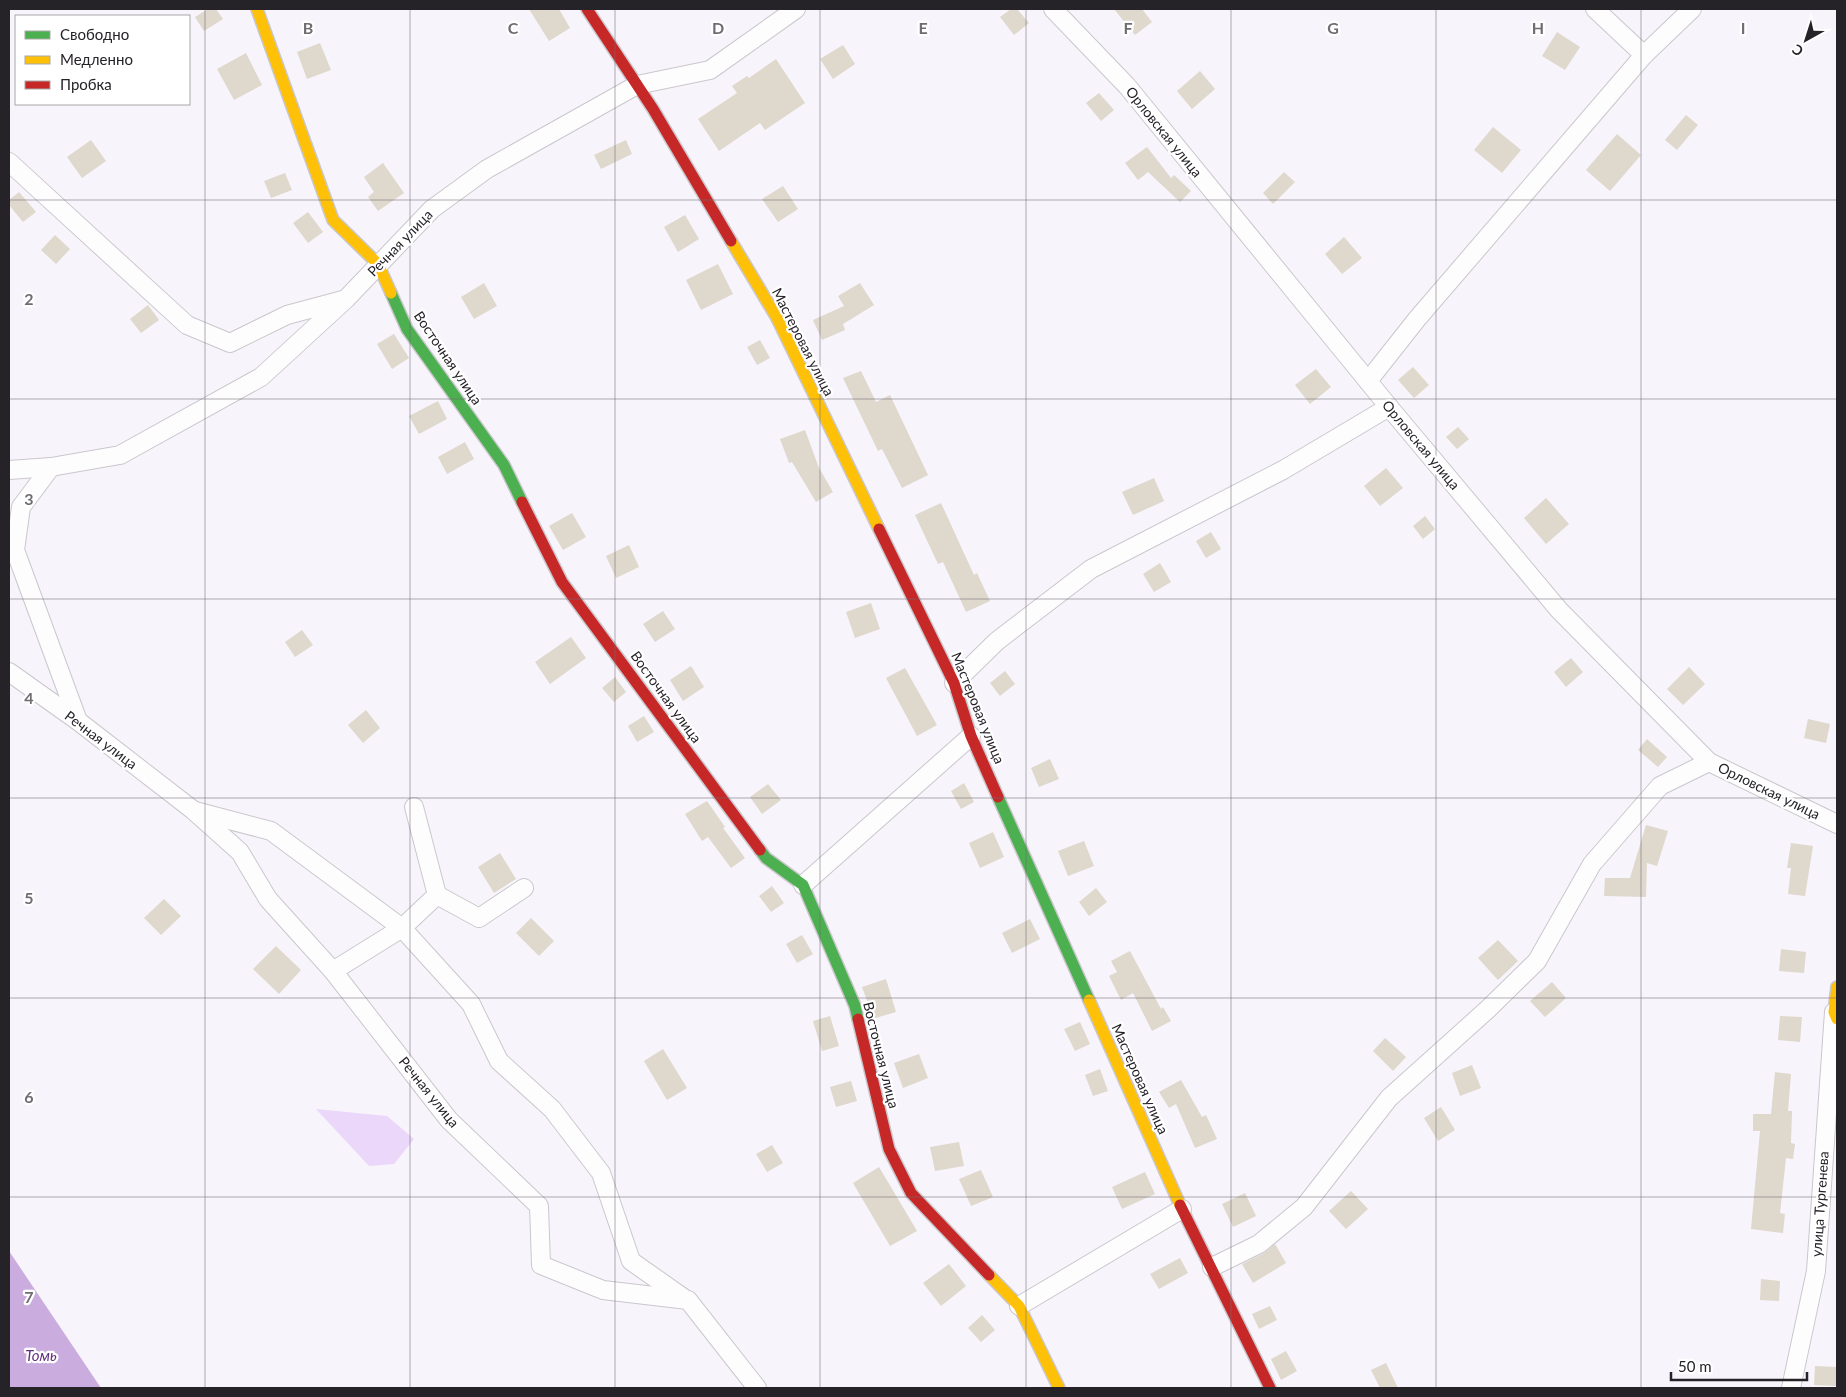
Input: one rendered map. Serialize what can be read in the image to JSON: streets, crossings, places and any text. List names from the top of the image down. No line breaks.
{"streets":{"street":["Орловская улица","Речная улица","Мастеровая улица","Восточная улица","улица Тургенева"]},"crossings":[["Речная улица","Мастеровая улица"],["Речная улица","Восточная улица"]],"water":["Томь"],"legend":["Свободно","Медленно","Пробка"],"scale_bar":"50 m","north":"bottom left","grid":{"columns":["B","C","D","E","F","G","H","I"],"rows":["2","3","4","5","6","7"]}}
